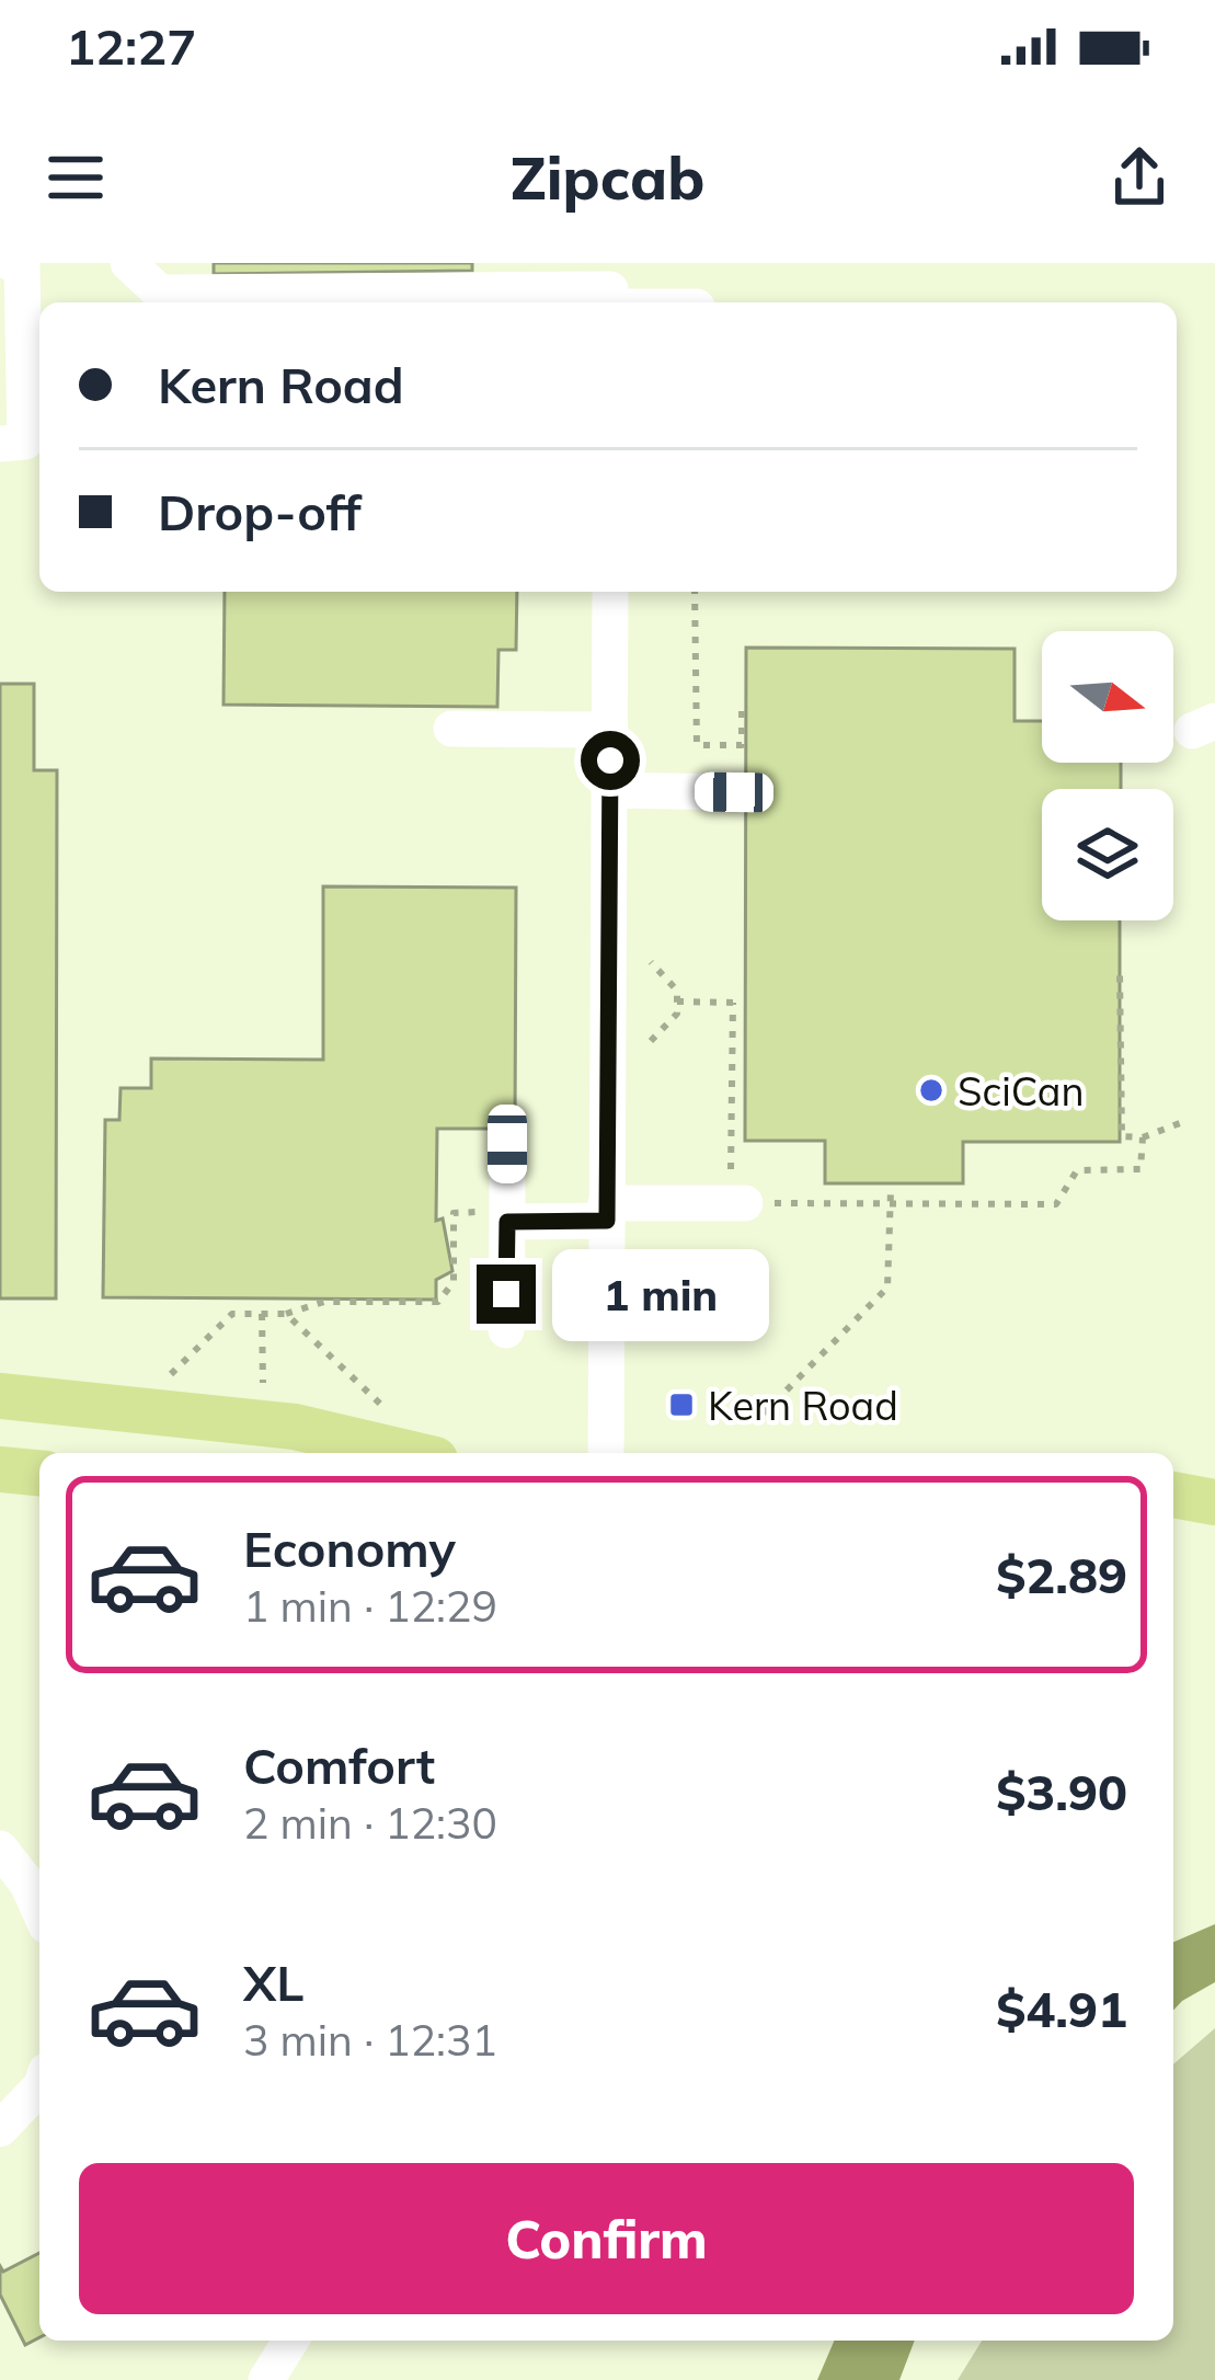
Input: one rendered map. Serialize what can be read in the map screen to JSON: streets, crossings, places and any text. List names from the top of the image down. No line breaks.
{"places":{"other":["SciCan"],"transit":["Kern Road"]},"north":"right","page":{"status":"12:27","header":"Zipcab","banner":["Kern Road","Drop-off"],"bubble":"1 min","list":[{"name":"Economy","note":"1 min · 12:29","value":"$2.89"},{"name":"Comfort","note":"2 min · 12:30","value":"$3.90"},{"name":"XL","note":"3 min · 12:31","value":"$4.91"}],"buttons":"Confirm"}}
